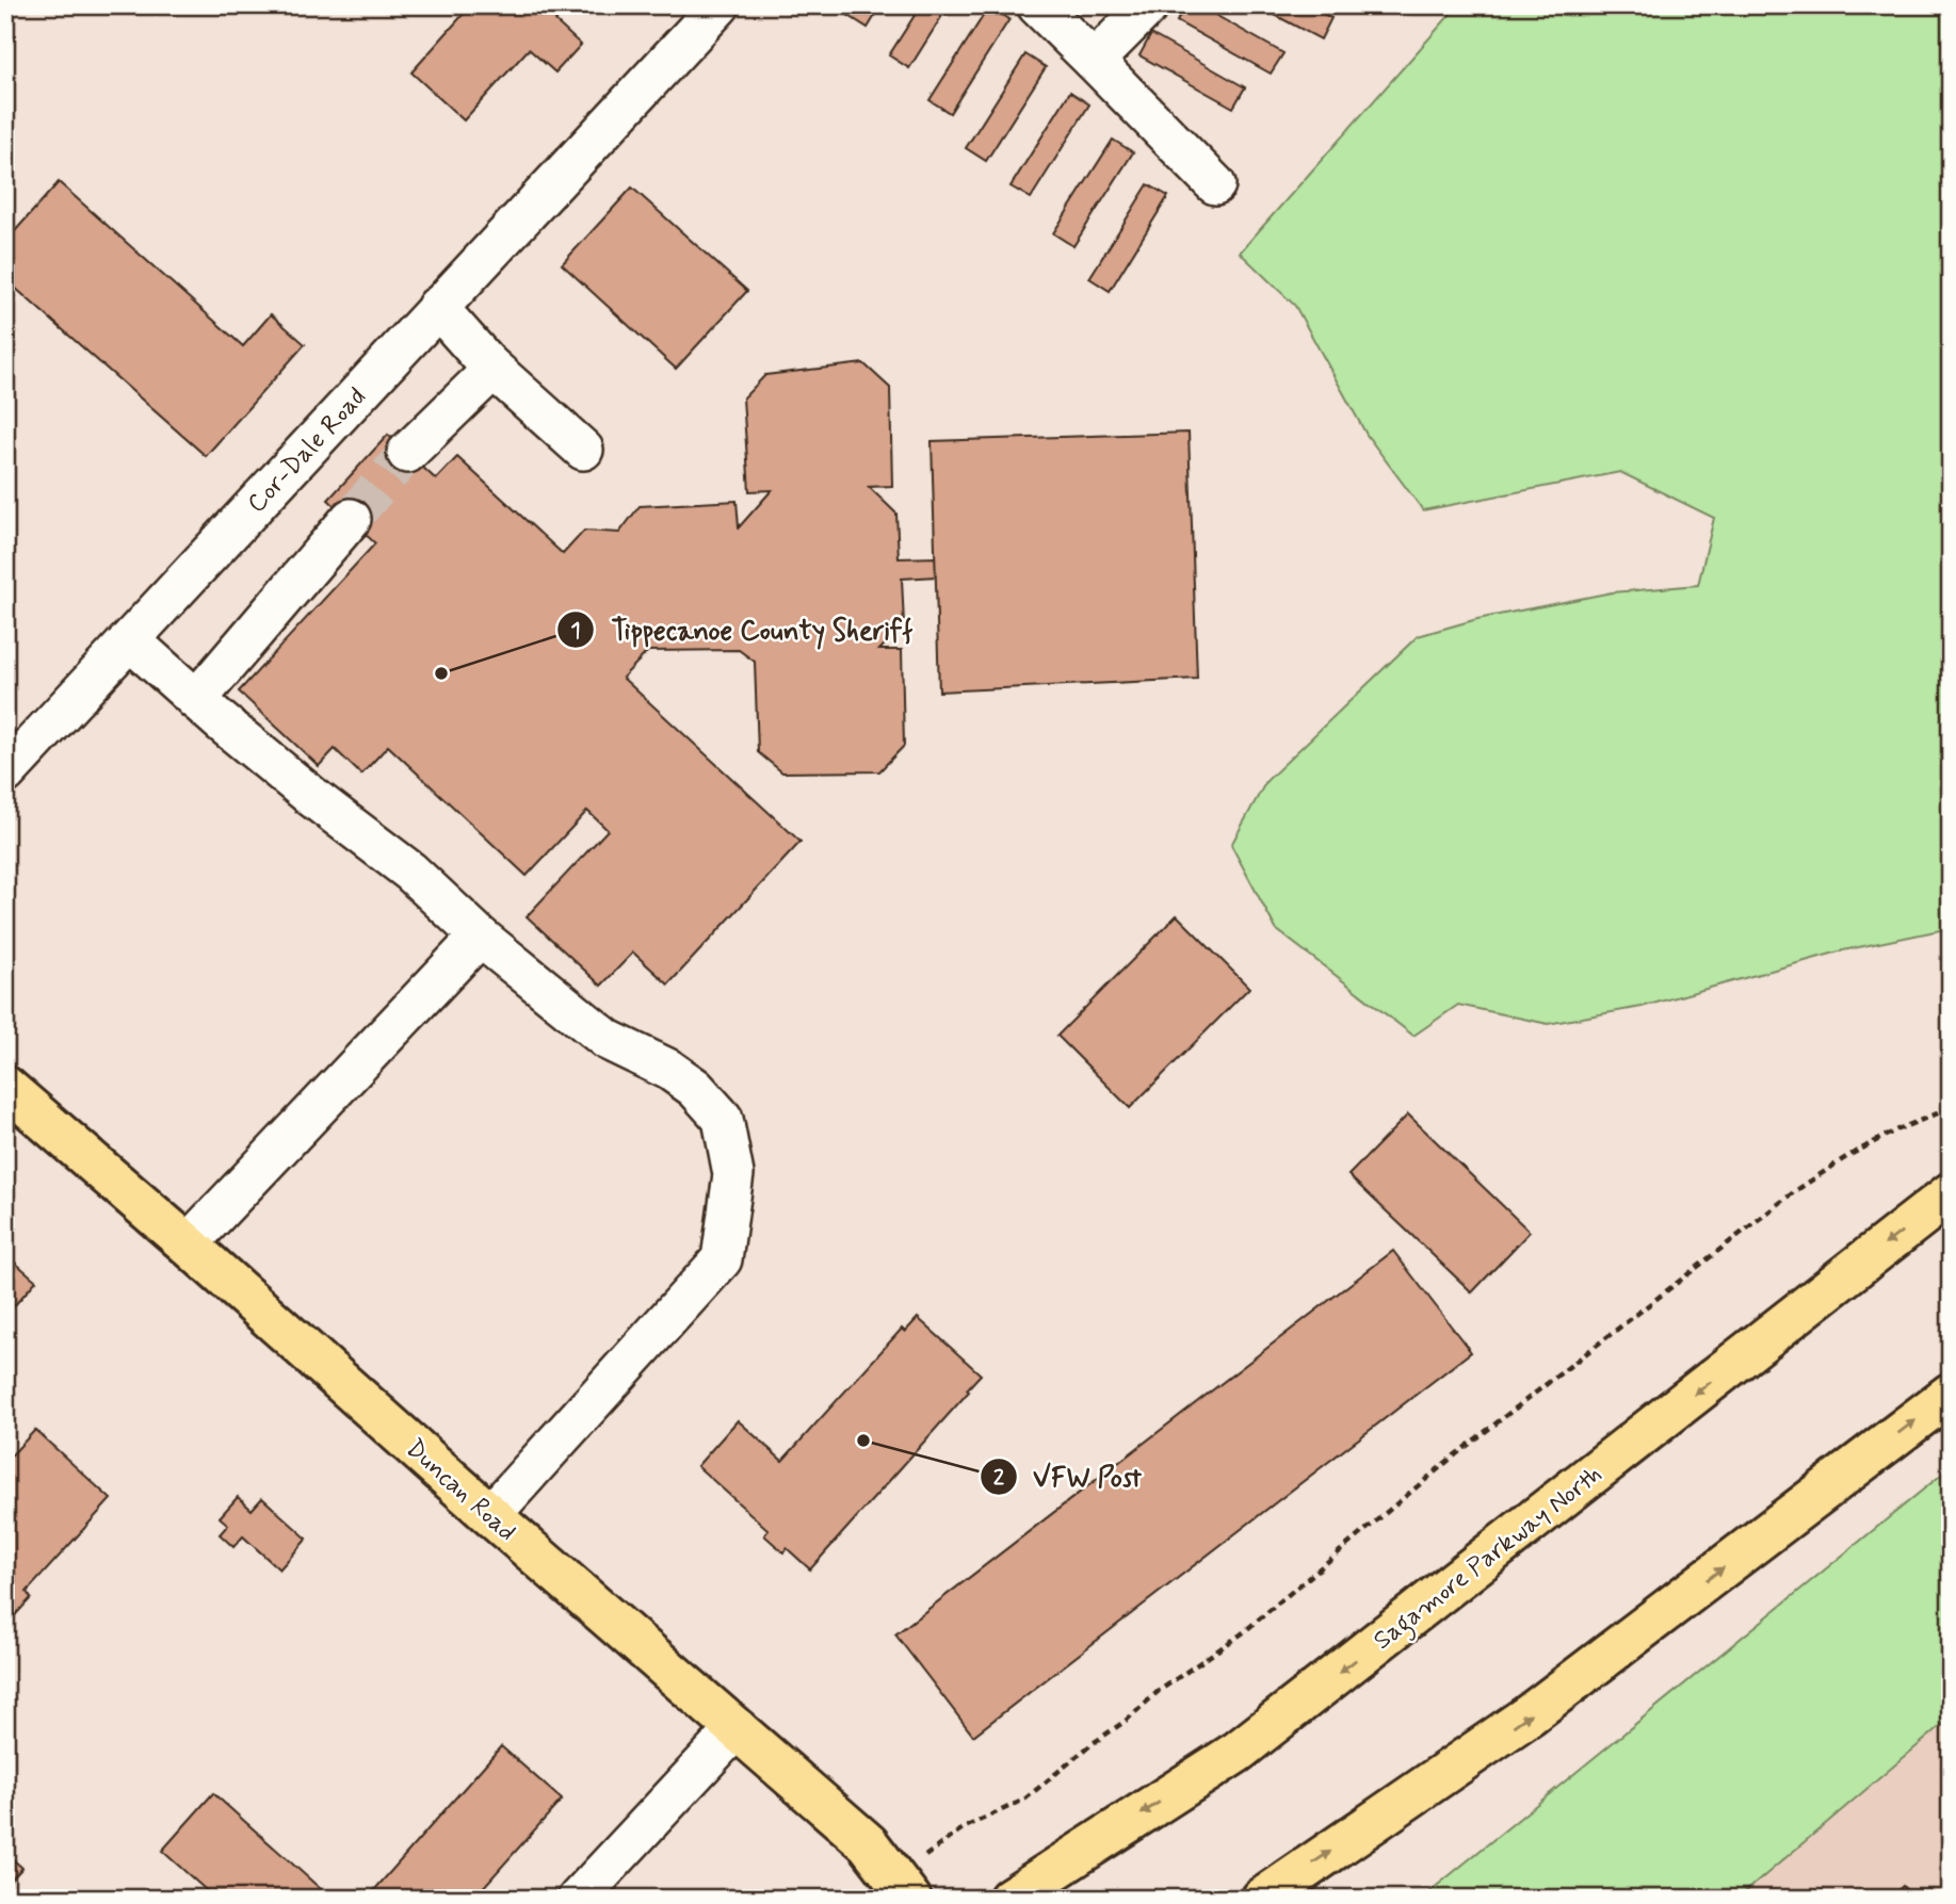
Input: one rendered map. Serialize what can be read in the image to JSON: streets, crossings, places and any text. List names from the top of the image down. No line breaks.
{"streets":{"main road":["Duncan Road","Sagamore Parkway North"],"street":["Cor-Dale Road"]},"places":["Tippecanoe County Sheriff","VFW Post"]}
